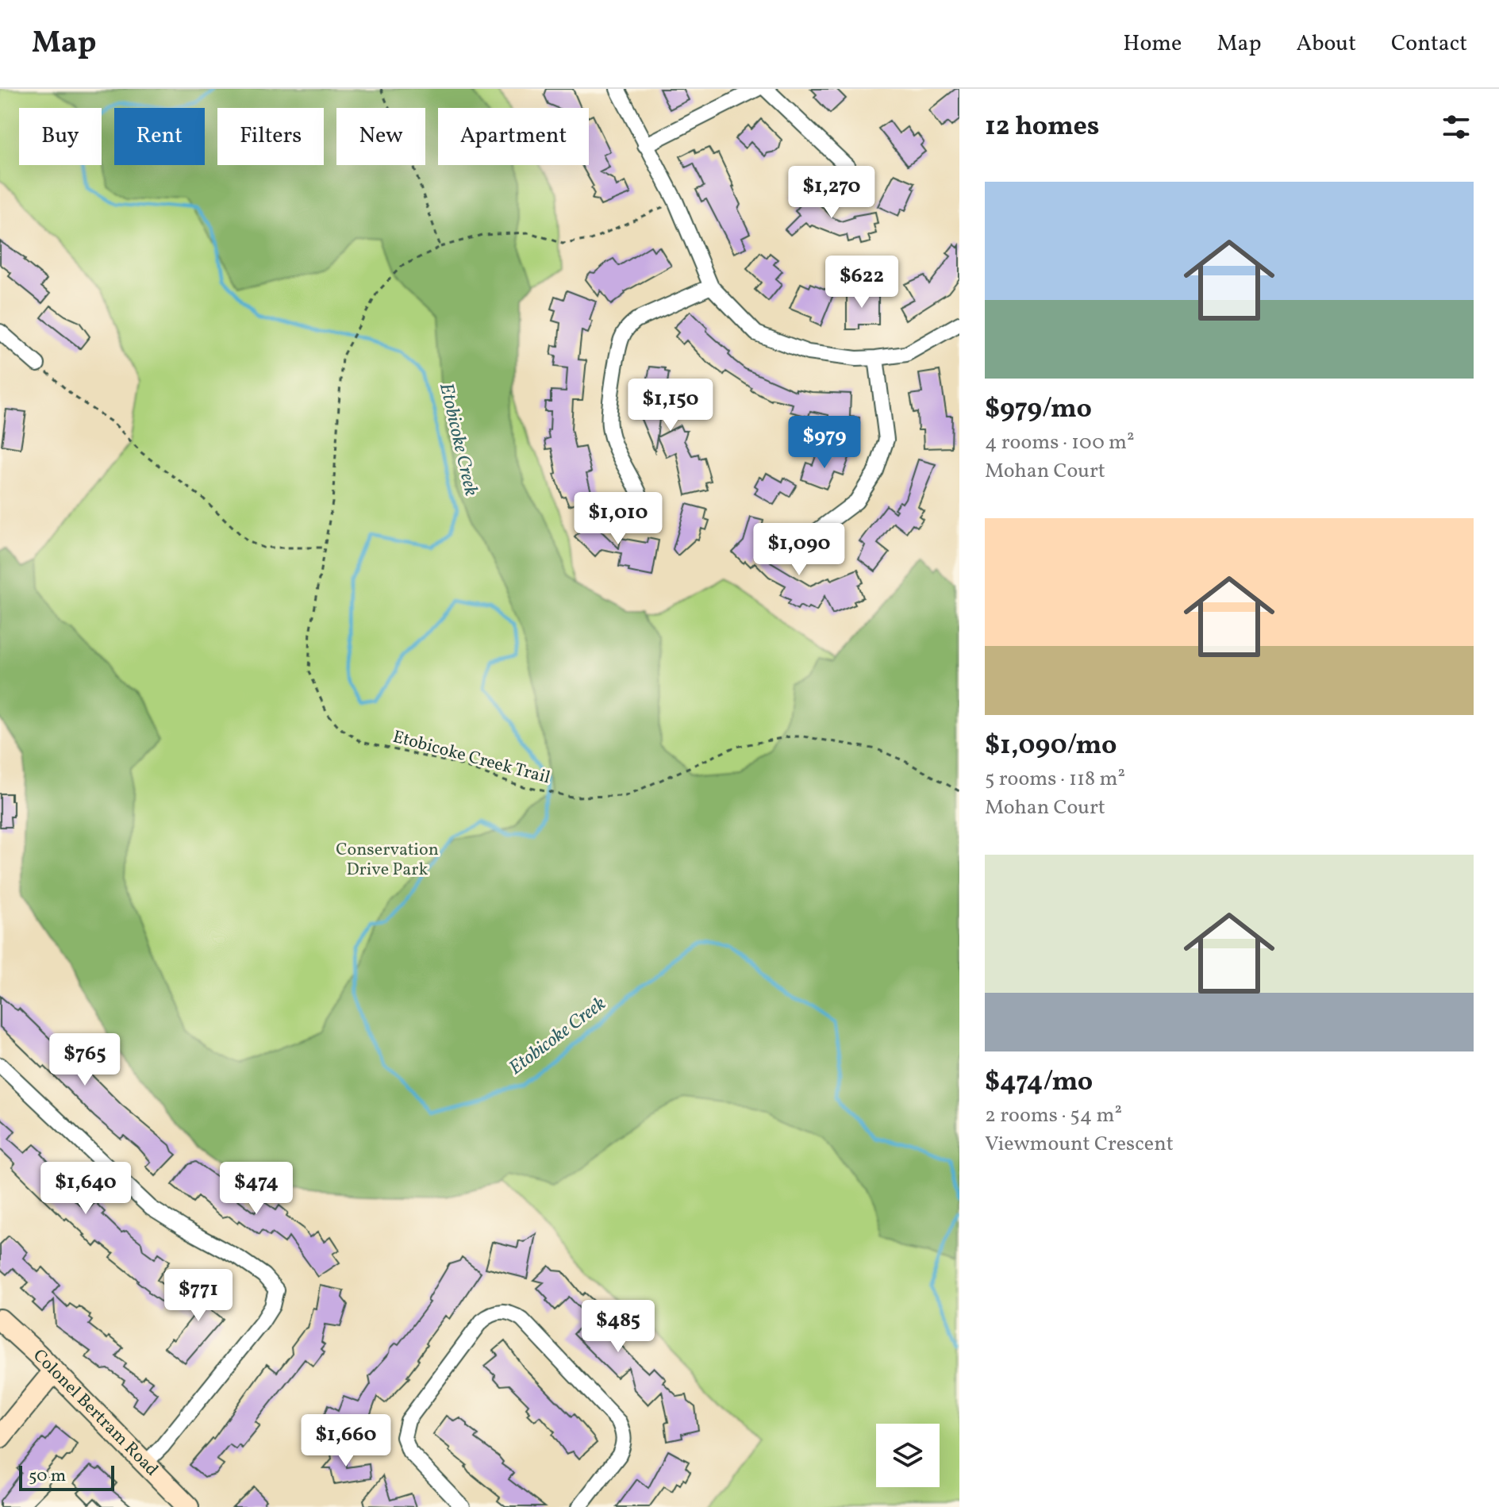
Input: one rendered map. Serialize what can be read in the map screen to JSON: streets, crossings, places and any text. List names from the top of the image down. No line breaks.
{"streets":{"street":["Colonel Bertram Road"],"path":["Etobicoke Creek Trail"]},"water":["Etobicoke Creek"],"parks":["Conservation Drive Park"],"scale_bar":"50 m","page":{"header":"Map","nav":["Home","Map","About","Contact"],"heading":"12 homes","chip":["Buy","Rent","Filters","New","Apartment"],"list":[{"name":"$979/mo","note":"4 rooms · 100 m² · Mohan Court"},{"name":"$1,090/mo","note":"5 rooms · 118 m² · Mohan Court"},{"name":"$474/mo","note":"2 rooms · 54 m² · Viewmount Crescent"}],"price":["$1,270","$622","$1,150","$979","$1,010","$1,090","$765","$1,640","$474","$771","$485","$1,660"],"scale":"50 m"}}
